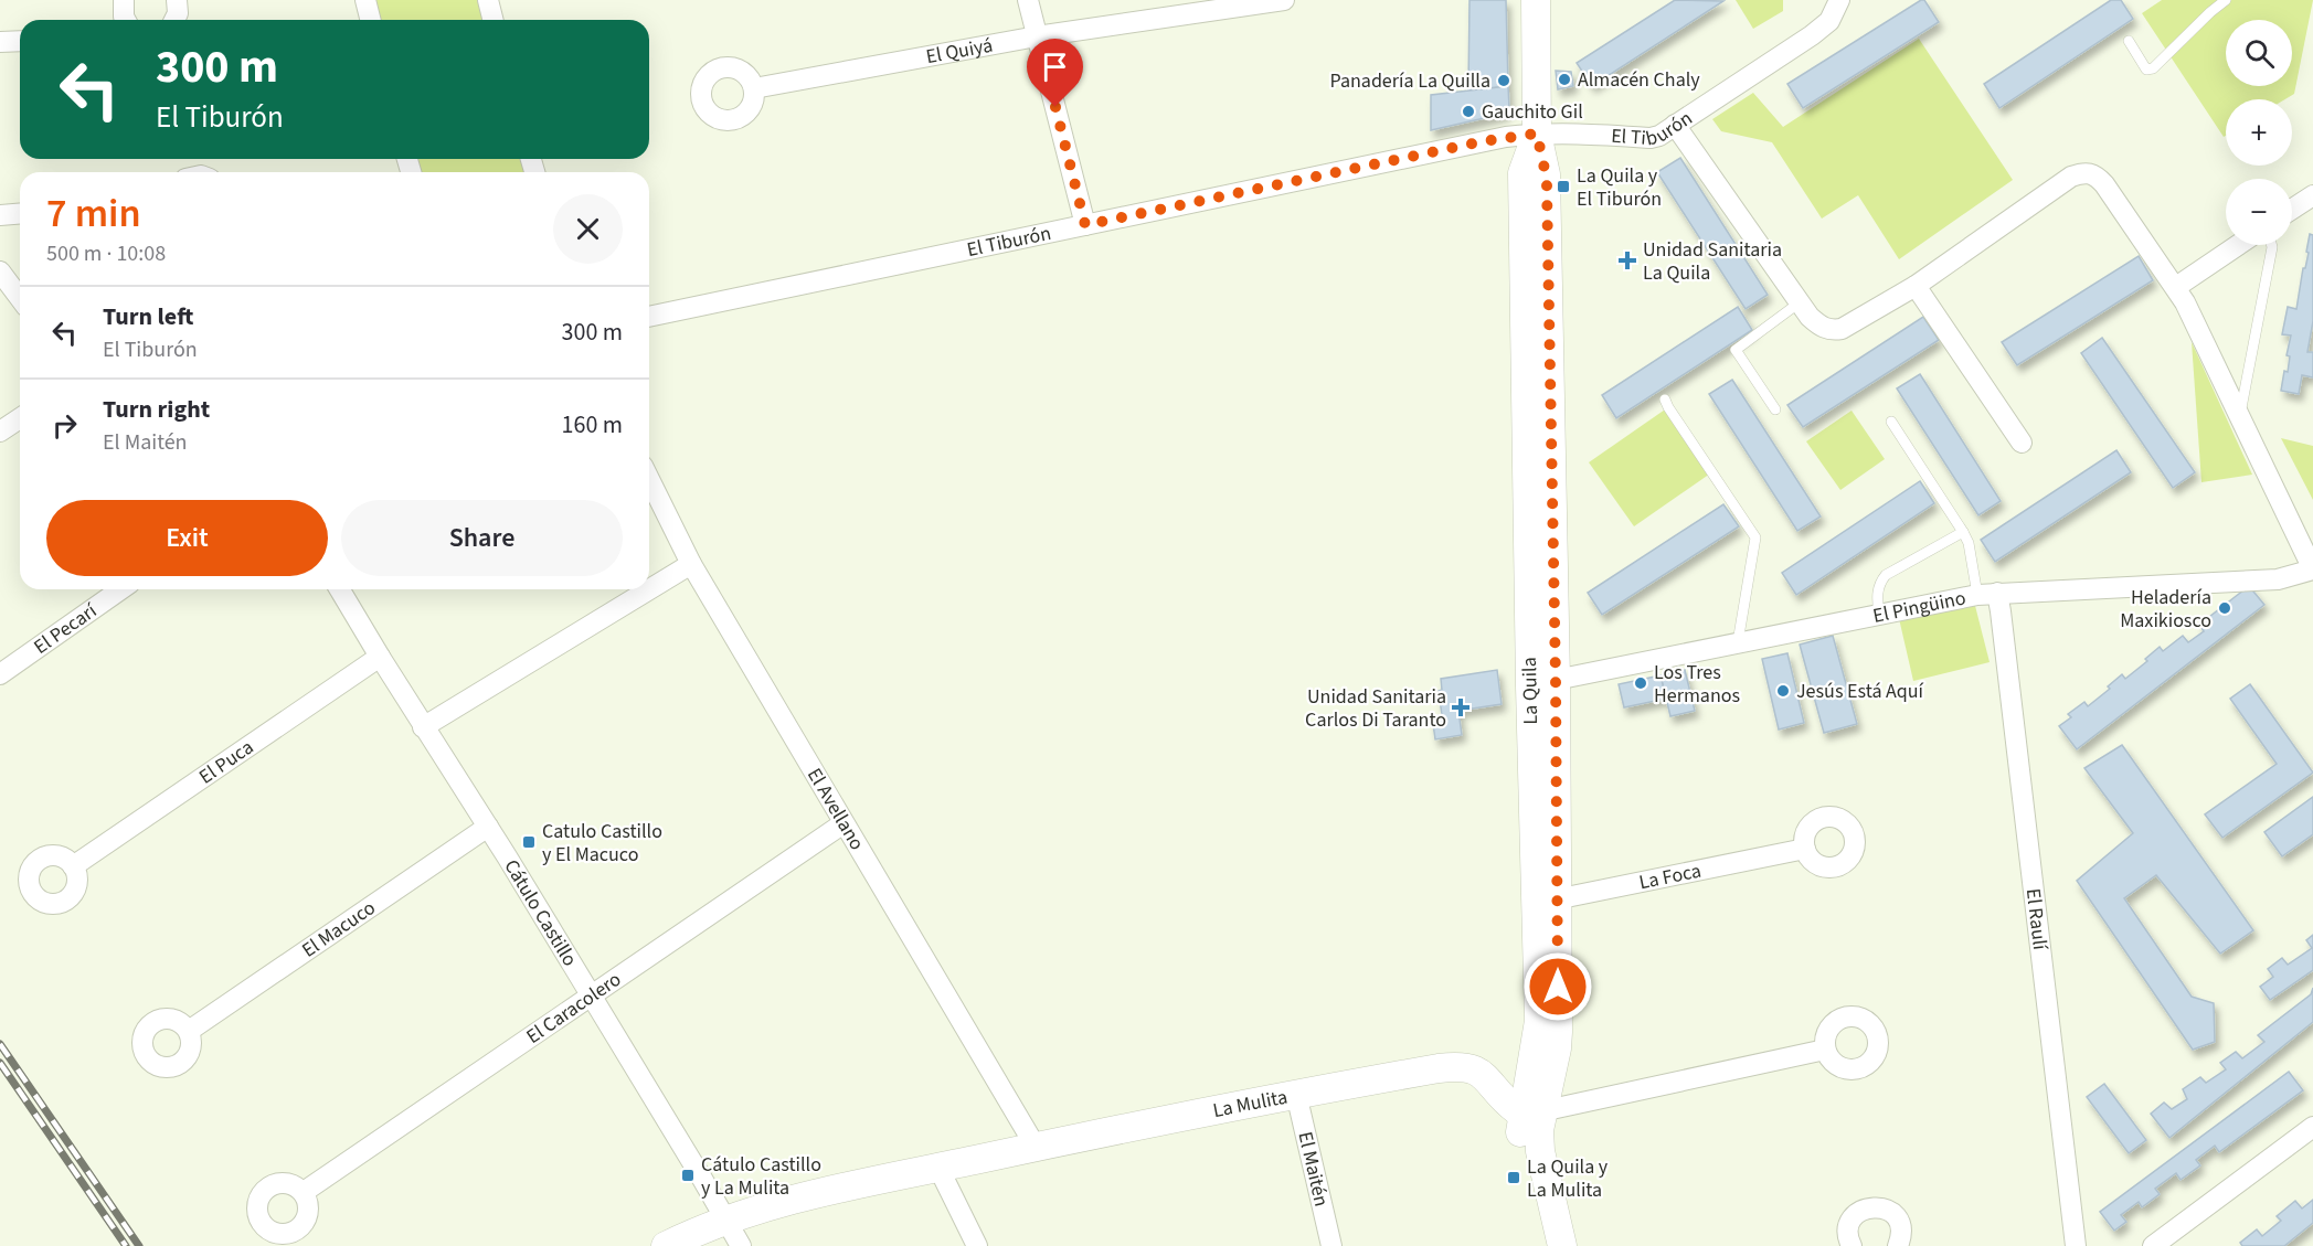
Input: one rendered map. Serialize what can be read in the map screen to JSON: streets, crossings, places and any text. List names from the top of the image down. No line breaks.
{"streets":{"main road":["La Quila","La Mulita"],"street":["El Quiyá","El Tiburón","El Pingüino","El Pecarí","El Puca","El Avellano","La Foca","Cátulo Castillo","El Raulí","El Macuco","El Caracolero","El Maitén"]},"crossings":[["El Tiburón","La Quila"],["El Pingüino","La Quila"],["El Pingüino","El Raulí"],["La Quila","La Foca"],["La Quila","La Mulita"],["El Puca","Cátulo Castillo"],["El Avellano","El Caracolero"],["El Avellano","La Mulita"],["Cátulo Castillo","El Macuco"],["Cátulo Castillo","El Caracolero"],["Cátulo Castillo","La Mulita"],["La Mulita","El Maitén"]],"places":{"other":["Almacén Chaly","Panadería La Quilla","Gauchito Gil","Heladería Maxikiosco","Los Tres Hermanos","Jesús Está Aquí"],"transit":["La Quila y El Tiburón","Catulo Castillo y El Macuco","Cátulo Castillo y La Mulita","La Quila y La Mulita"],"health":["Unidad Sanitaria La Quila","Unidad Sanitaria Carlos Di Taranto"]},"page":{"map_buttons":["+","−"],"turn":["300 m","El Tiburón"],"heading":["7 min","500 m · 10:08"],"list":[{"name":"Turn left","note":"El Tiburón","value":"300 m"},{"name":"Turn right","note":"El Maitén","value":"160 m"}],"buttons":["Exit","Share"]}}
